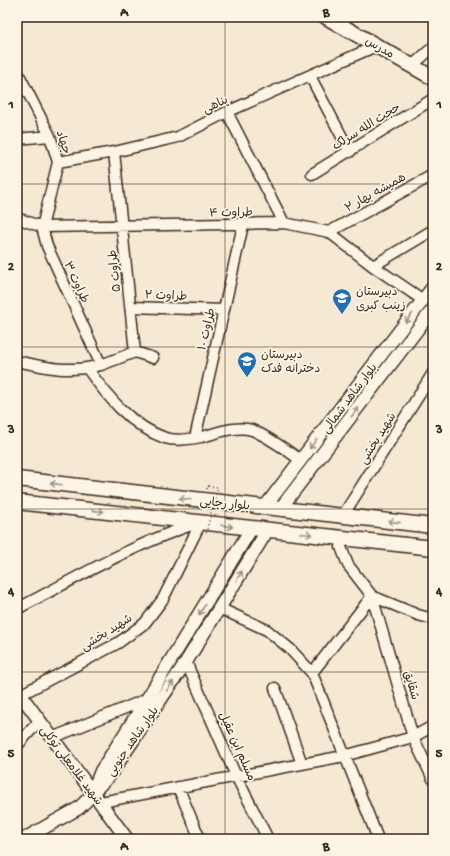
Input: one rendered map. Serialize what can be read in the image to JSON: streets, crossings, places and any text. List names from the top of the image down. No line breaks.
{"streets":{"main road":["مدرس","بلوار رجایی"],"street":["پناهی","حجت الله سرلک","جهاد","همیشه بهار ۲","طراوت ۴","طراوت ۵","طراوت ۳","طراوت ۲","طراوت ۱۰","بلوار شاهد شمالی","شهید بخشی","شقایق","بلوار شاهد جنوبی","مسلم ابن عقیل","شهید غلامعلی توکلی"]},"crossings":[["مدرس","پناهی"],["پناهی","جهاد"],["پناهی","طراوت ۵"],["جهاد","طراوت ۴"],["جهاد","طراوت ۳"],["همیشه بهار ۲","طراوت ۴"],["طراوت ۴","طراوت ۵"],["طراوت ۴","طراوت ۳"],["طراوت ۴","طراوت ۱۰"],["طراوت ۴","بلوار شاهد شمالی"],["طراوت ۵","طراوت ۲"],["طراوت ۲","طراوت ۱۰"],["بلوار شاهد شمالی","بلوار رجایی"],["شهید بخشی","بلوار رجایی"],["شهید بخشی","شهید غلامعلی توکلی"],["بلوار رجایی","بلوار شاهد جنوبی"],["بلوار شاهد جنوبی","مسلم ابن عقیل"],["بلوار شاهد جنوبی","شهید غلامعلی توکلی"]],"places":{"school or university":["دبیرستان زینب کبری","دبیرستان دخترانه فدک"]},"grid":{"columns":["A","B"],"rows":["1","2","3","4","5"]}}
